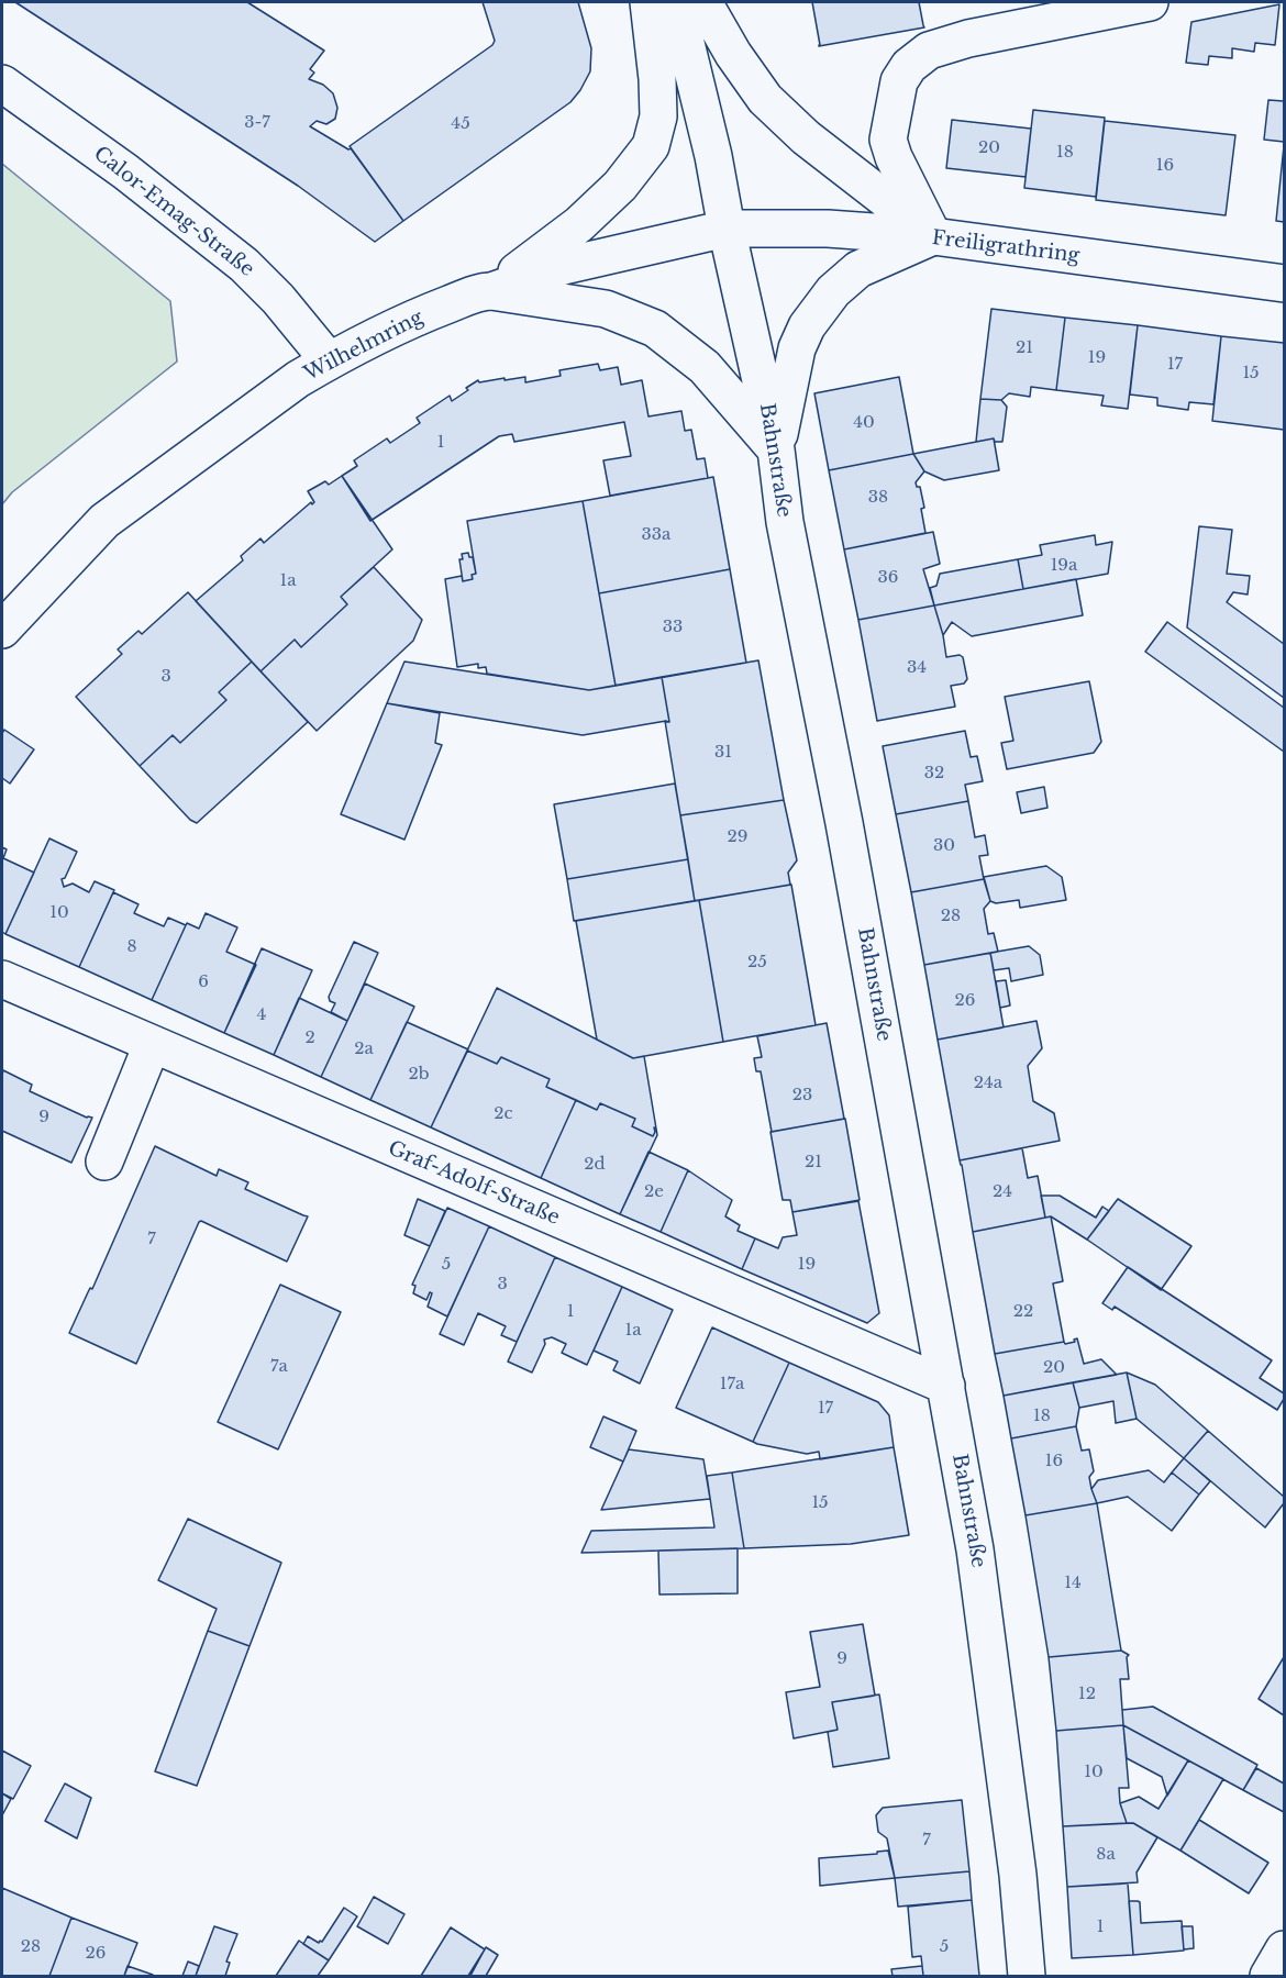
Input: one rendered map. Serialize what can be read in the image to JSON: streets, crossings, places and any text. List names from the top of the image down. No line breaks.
{"streets":{"street":["Calor-Emag-Straße","Freiligrathring","Wilhelmring","Bahnstraße","Graf-Adolf-Straße"]},"crossings":[["Calor-Emag-Straße","Wilhelmring"],["Freiligrathring","Wilhelmring"],["Freiligrathring","Bahnstraße"],["Wilhelmring","Bahnstraße"],["Bahnstraße","Graf-Adolf-Straße"]],"house_numbers":["3-7","45","20","18","16","21","19","17","15","40","1","38","33a","19a","36","1a","33","34","3","31","32","29","30","10","28","8","25","6","26","4","2","2a","2b","24a","23","2c","9","21","2d","2e","24","7","5","19","3","1","22","1a","7a","20","17a","17","18","16","15","14","9","12","10","7","8a","1","28","5","26"]}
